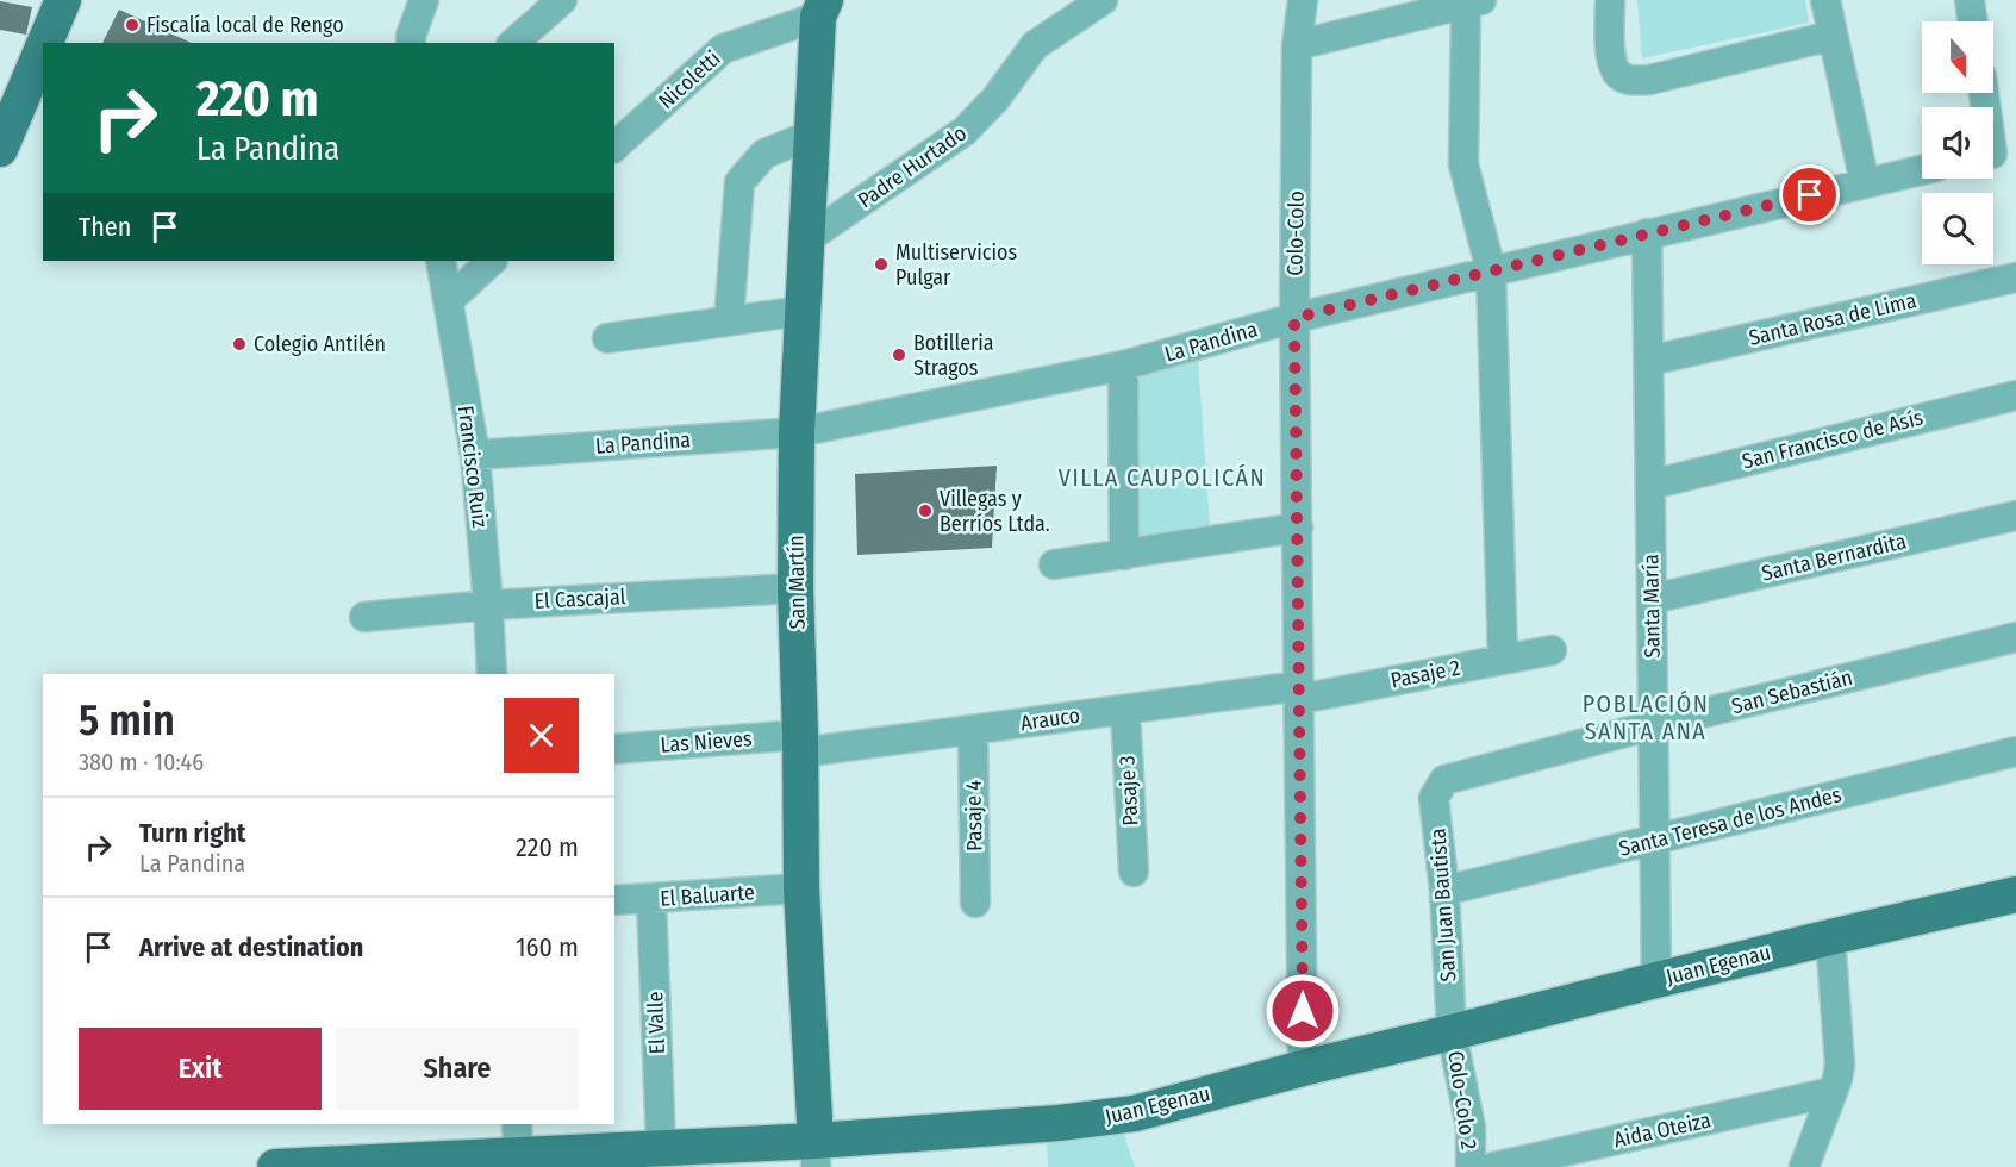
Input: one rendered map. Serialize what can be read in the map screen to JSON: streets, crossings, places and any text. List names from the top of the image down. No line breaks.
{"streets":{"main road":["San Martín","Juan Egenau"],"street":["Nicoletti","Padre Hurtado","Colo-Colo","Santa Rosa de Lima","La Pandina","San Francisco de Asís","Francisco Ruiz","Santa Bernardita","El Cascajal","Santa María","Pasaje 2","San Sebastián","Arauco","Las Nieves","Pasaje 3","Pasaje 4","Santa Teresa de los Andes","El Baluarte","San Juan Bautista","El Valle","Colo-Colo 2","Aida Oteiza"]},"crossings":[["Nicoletti","San Martín"],["Padre Hurtado","San Martín"],["Colo-Colo","La Pandina"],["Colo-Colo","Pasaje 2"],["Colo-Colo","Arauco"],["Colo-Colo","Juan Egenau"],["Santa Rosa de Lima","Santa María"],["La Pandina","Francisco Ruiz"],["La Pandina","San Martín"],["La Pandina","Santa María"],["San Francisco de Asís","Santa María"],["Francisco Ruiz","El Cascajal"],["Santa Bernardita","Santa María"],["San Martín","El Cascajal"],["San Martín","Arauco"],["San Martín","Las Nieves"],["San Martín","El Baluarte"],["San Martín","Juan Egenau"],["Santa María","San Sebastián"],["Santa María","Santa Teresa de los Andes"],["Santa María","Juan Egenau"],["Pasaje 2","Arauco"],["San Sebastián","San Juan Bautista"],["Arauco","Las Nieves"],["Arauco","Pasaje 3"],["Arauco","Pasaje 4"],["Santa Teresa de los Andes","San Juan Bautista"],["El Baluarte","El Valle"],["San Juan Bautista","Juan Egenau"],["San Juan Bautista","Colo-Colo 2"],["Juan Egenau","El Valle"],["Juan Egenau","Colo-Colo 2"]],"districts":["VILLA CAUPOLICÁN","POBLACIÓN SANTA ANA"],"places":["Fiscalía local de Rengo","Multiservicios Pulgar","Colegio Antilén","Botilleria Stragos","Villegas y Berríos Ltda."],"north":"bottom","page":{"turn":["220 m","La Pandina"],"then":"Then","heading":["5 min","380 m · 10:46"],"list":[{"name":"Turn right","note":"La Pandina","value":"220 m"},{"name":"Arrive at destination","value":"160 m"}],"buttons":["Exit","Share"]}}
